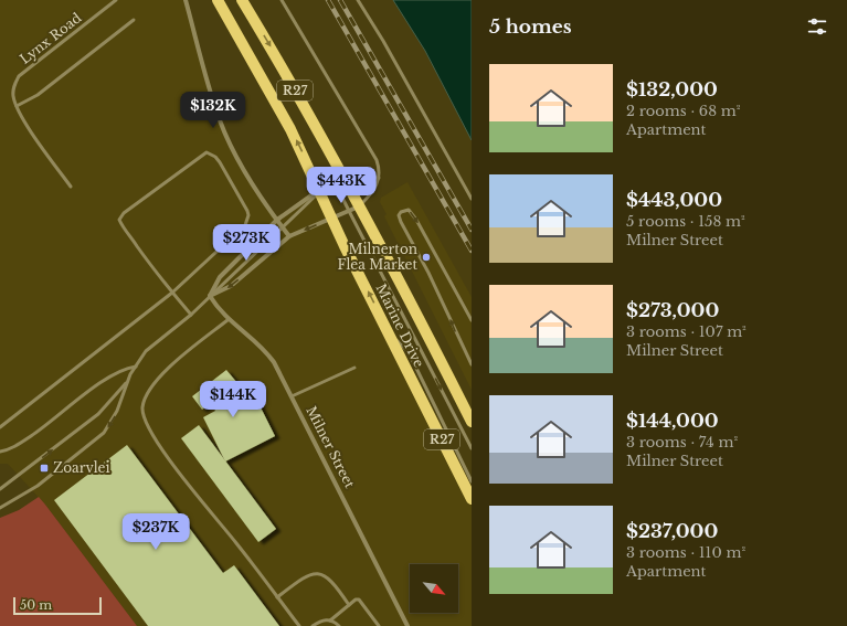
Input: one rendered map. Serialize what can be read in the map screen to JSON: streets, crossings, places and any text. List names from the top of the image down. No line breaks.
{"streets":{"main road":["R27","Marine Drive"],"street":["Milner Street"],"lane":["Lynx Road"]},"places":{"other":["Milnerton Flea Market"],"transit":["Zoarvlei"]},"scale_bar":"50 m","north":"bottom right","page":{"heading":"5 homes","list":[{"name":"$132,000","note":"2 rooms · 68 m² · Apartment"},{"name":"$443,000","note":"5 rooms · 158 m² · Milner Street"},{"name":"$273,000","note":"3 rooms · 107 m² · Milner Street"},{"name":"$144,000","note":"3 rooms · 74 m² · Milner Street"},{"name":"$237,000","note":"3 rooms · 110 m² · Apartment"}],"price":["$132K","$443K","$273K","$144K","$237K"],"scale":"50 m"}}
